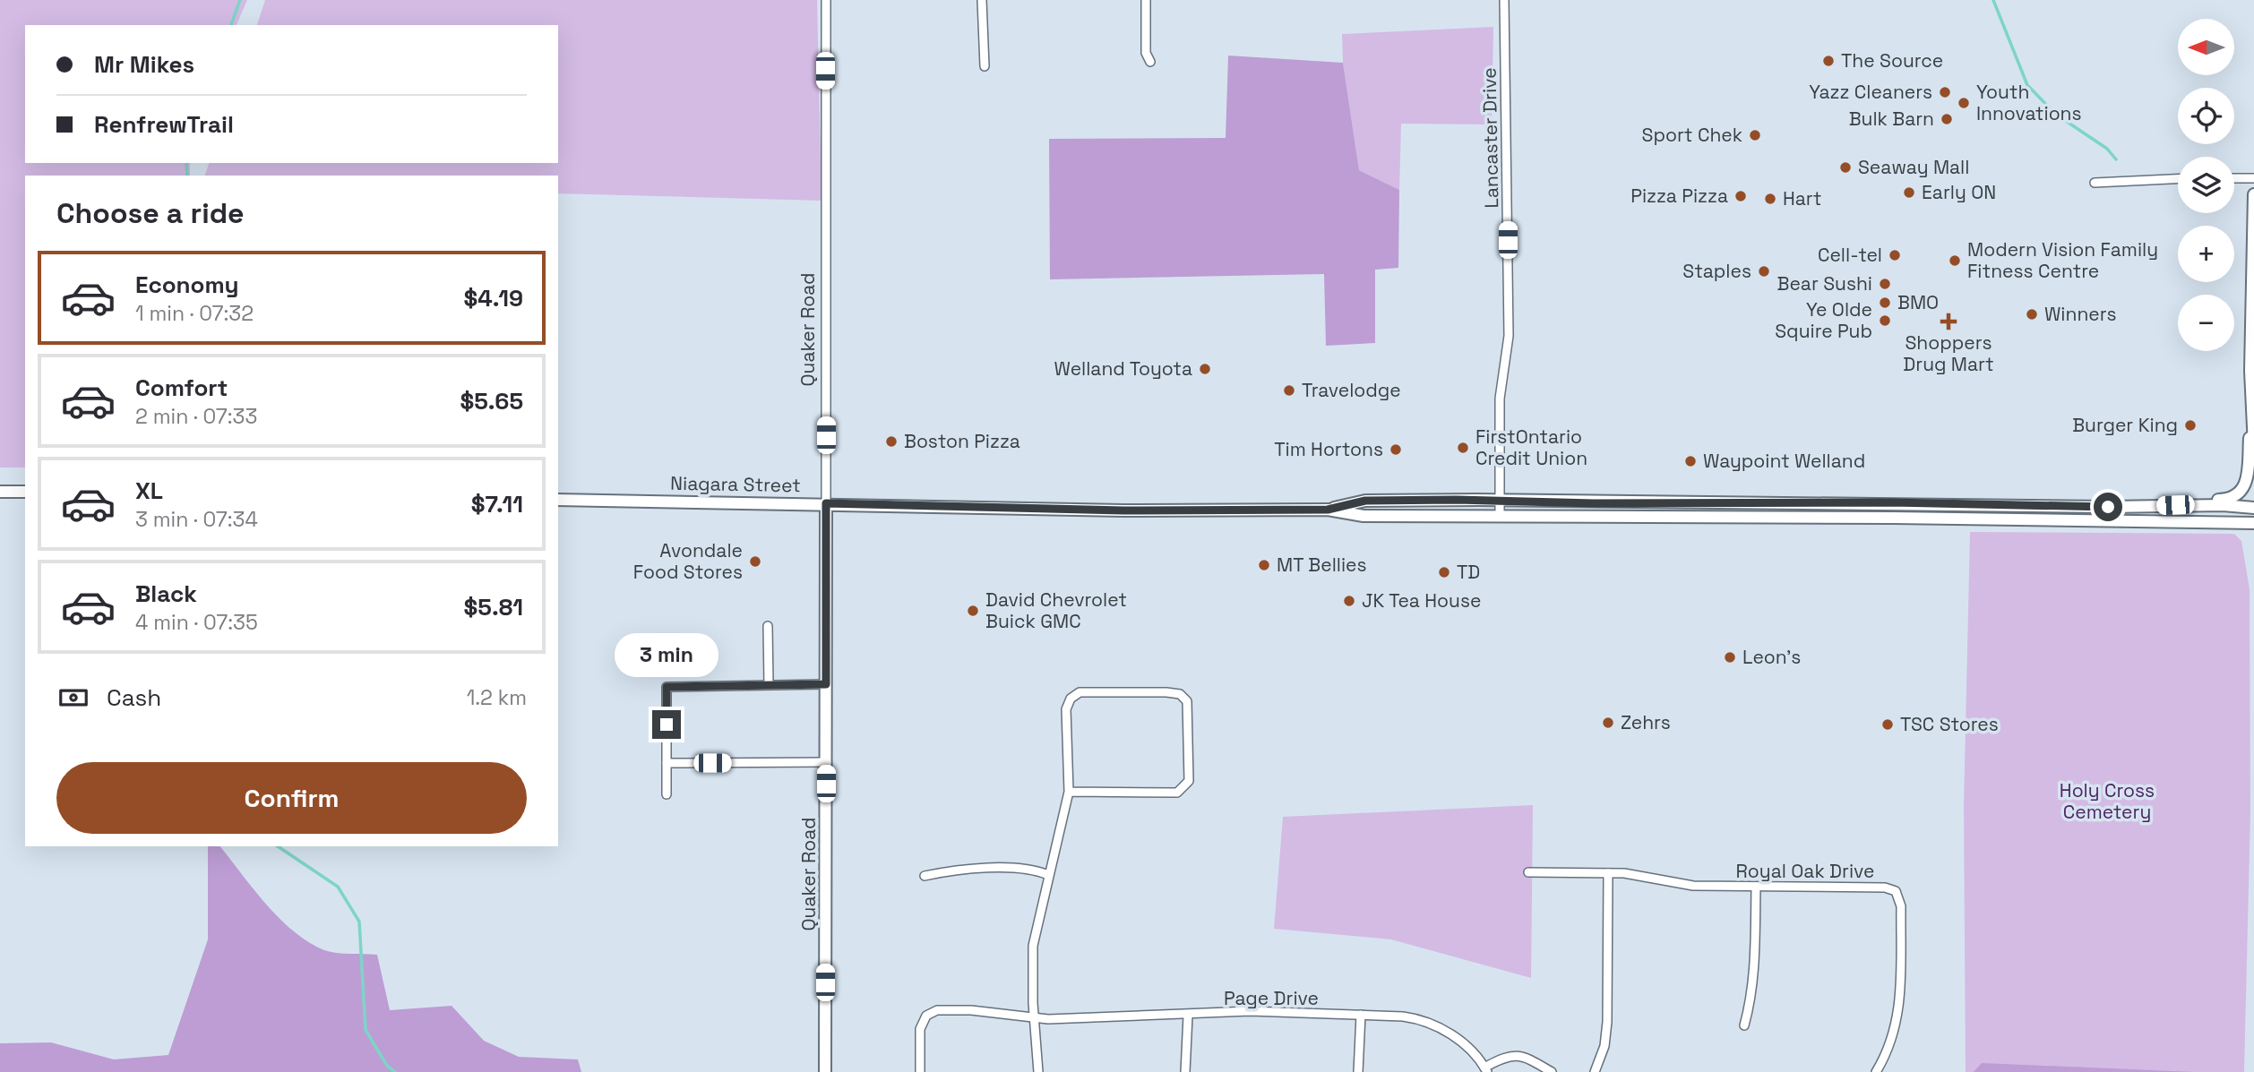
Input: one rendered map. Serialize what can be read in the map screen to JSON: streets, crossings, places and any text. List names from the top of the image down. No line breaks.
{"streets":{"main road":["Quaker Road","Niagara Street"],"street":["Lancaster Drive","Royal Oak Drive","Page Drive"]},"crossings":[["Lancaster Drive","Niagara Street"],["Quaker Road","Niagara Street"]],"parks":["Holy Cross Cemetery"],"places":{"other":["The Source","Yazz Cleaners","Youth Innovations","Bulk Barn","Sport Chek","Seaway Mall","Early ON","Pizza Pizza","Hart","Cell-tel","Modern Vision Family Fitness Centre","Staples","Bear Sushi","BMO","Winners","Ye Olde Squire Pub","Welland Toyota","Travelodge","Burger King","Boston Pizza","FirstOntario Credit Union","Tim Hortons","Waypoint Welland","Avondale Food Stores","MT Bellies","TD","JK Tea House","David Chevrolet Buick GMC","Leon's","Zehrs","TSC Stores"],"health":["Shoppers Drug Mart"]},"north":"left","page":{"map_buttons":["+","−"],"banner":["Mr Mikes","RenfrewTrail"],"heading":"Choose a ride","list":[{"name":"Economy","note":"1 min · 07:32","value":"$4.19"},{"name":"Comfort","note":"2 min · 07:33","value":"$5.65"},{"name":"XL","note":"3 min · 07:34","value":"$7.11"},{"name":"Black","note":"4 min · 07:35","value":"$5.81"}],"bubble":"3 min","pay":["Cash","1.2 km"],"buttons":"Confirm"}}
